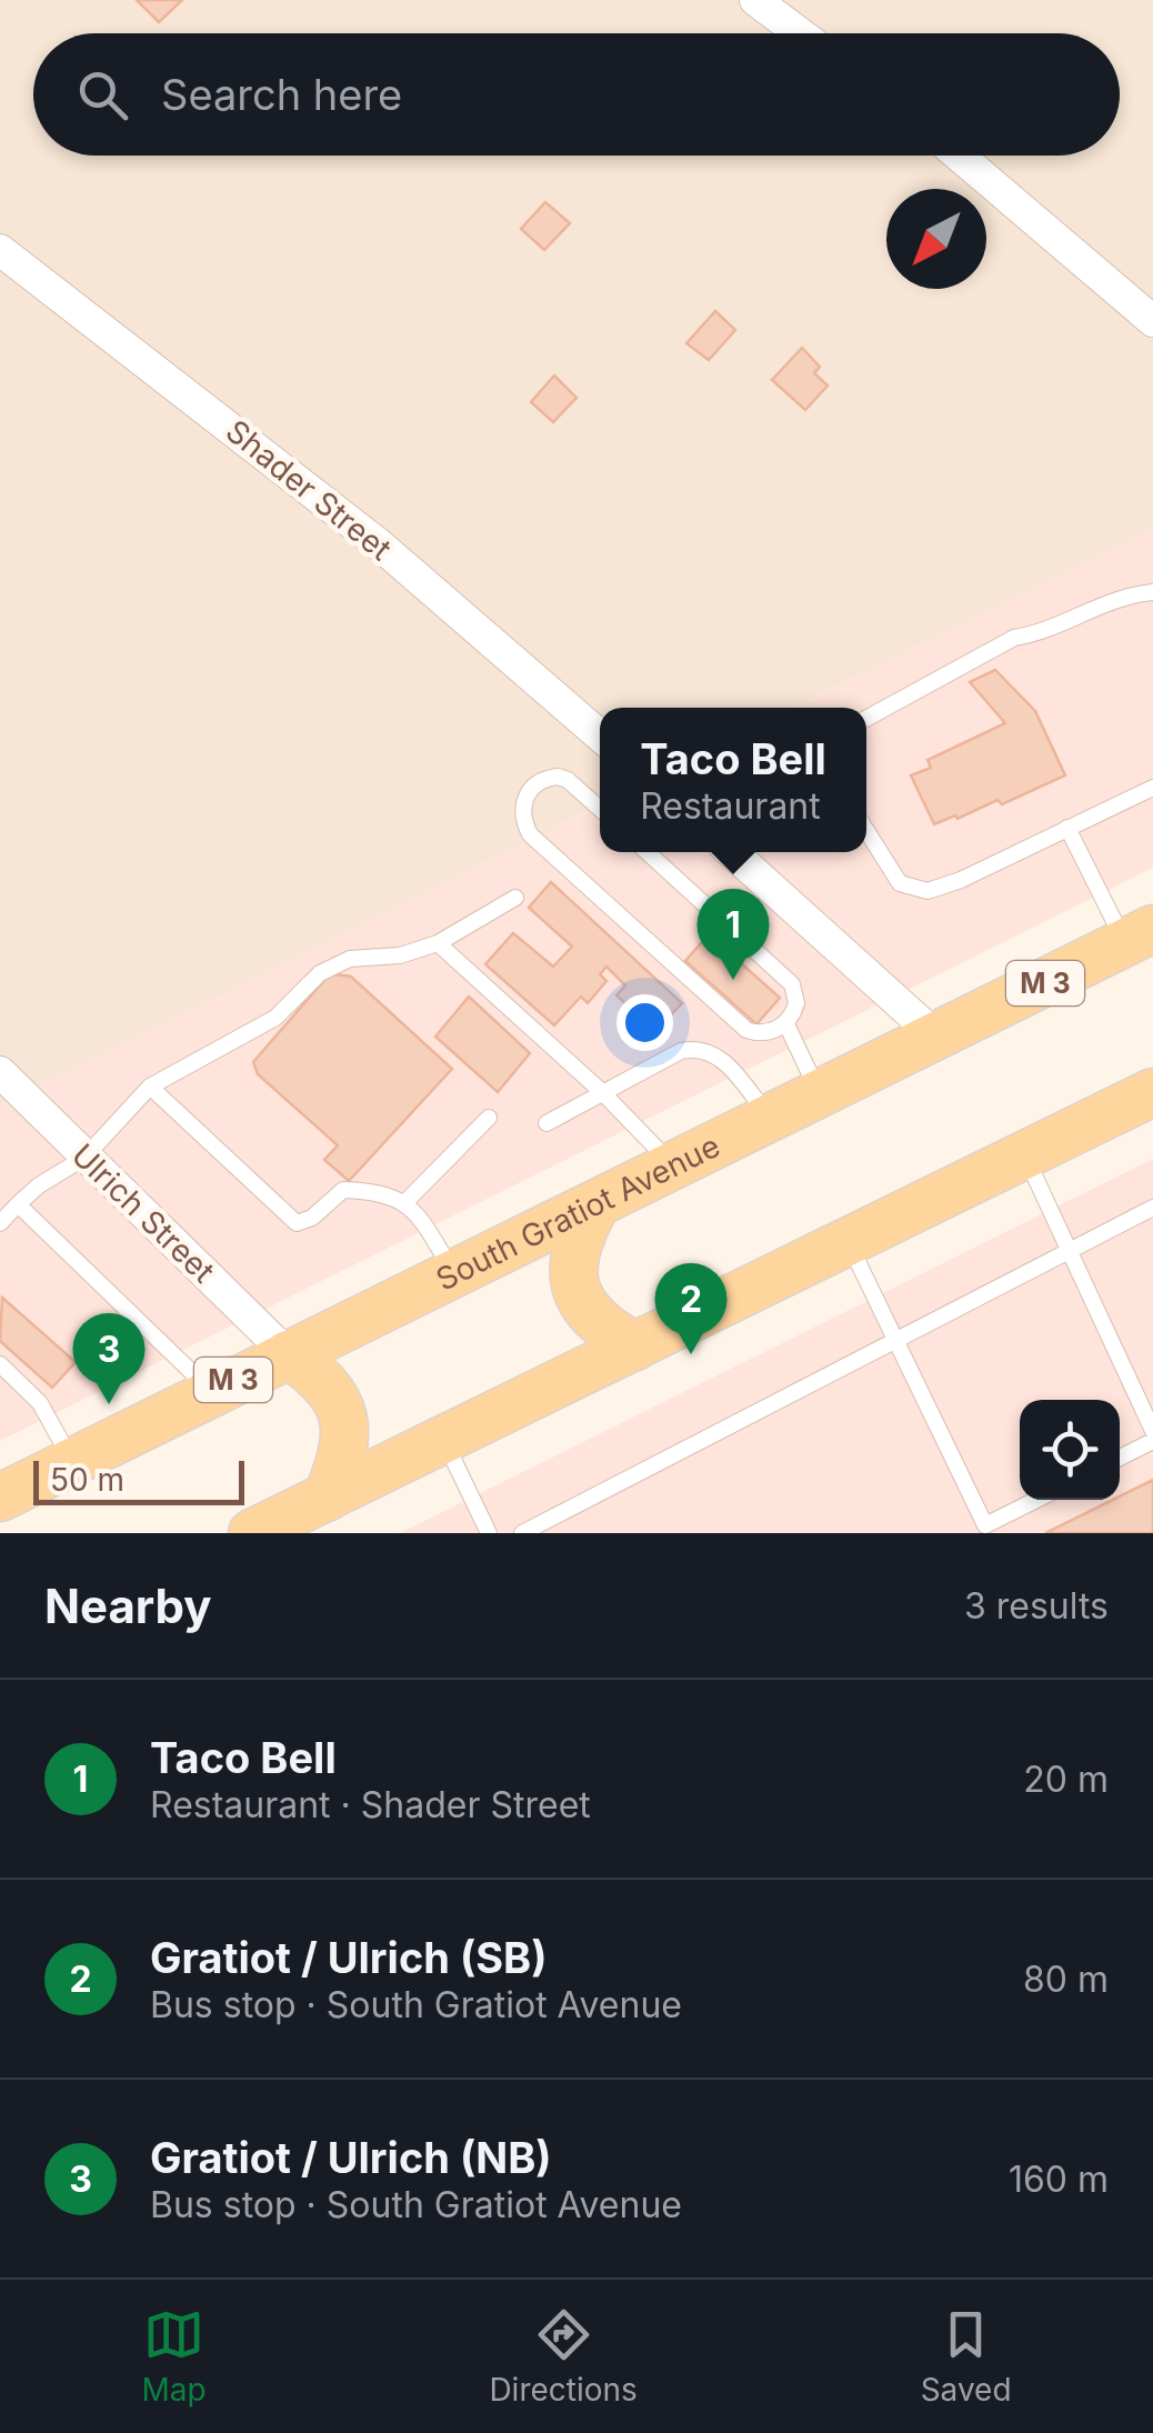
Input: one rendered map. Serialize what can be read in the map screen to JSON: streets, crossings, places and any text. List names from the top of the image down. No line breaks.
{"streets":{"main road":["M 3","South Gratiot Avenue"],"street":["Shader Street","Ulrich Street"]},"crossings":[["Ulrich Street","South Gratiot Avenue"]],"scale_bar":"50 m","north":"bottom left","page":{"search":"Search here","popup":["Taco Bell","Restaurant"],"pins":["1","2","3"],"scale":"50 m","heading":["Nearby","3 results"],"list":[{"mark":"1","name":"Taco Bell","note":"Restaurant · Shader Street","value":"20 m"},{"mark":"2","name":"Gratiot / Ulrich (SB)","note":"Bus stop · South Gratiot Avenue","value":"80 m"},{"mark":"3","name":"Gratiot / Ulrich (NB)","note":"Bus stop · South Gratiot Avenue","value":"160 m"}],"nav":["Map","Directions","Saved"]}}
